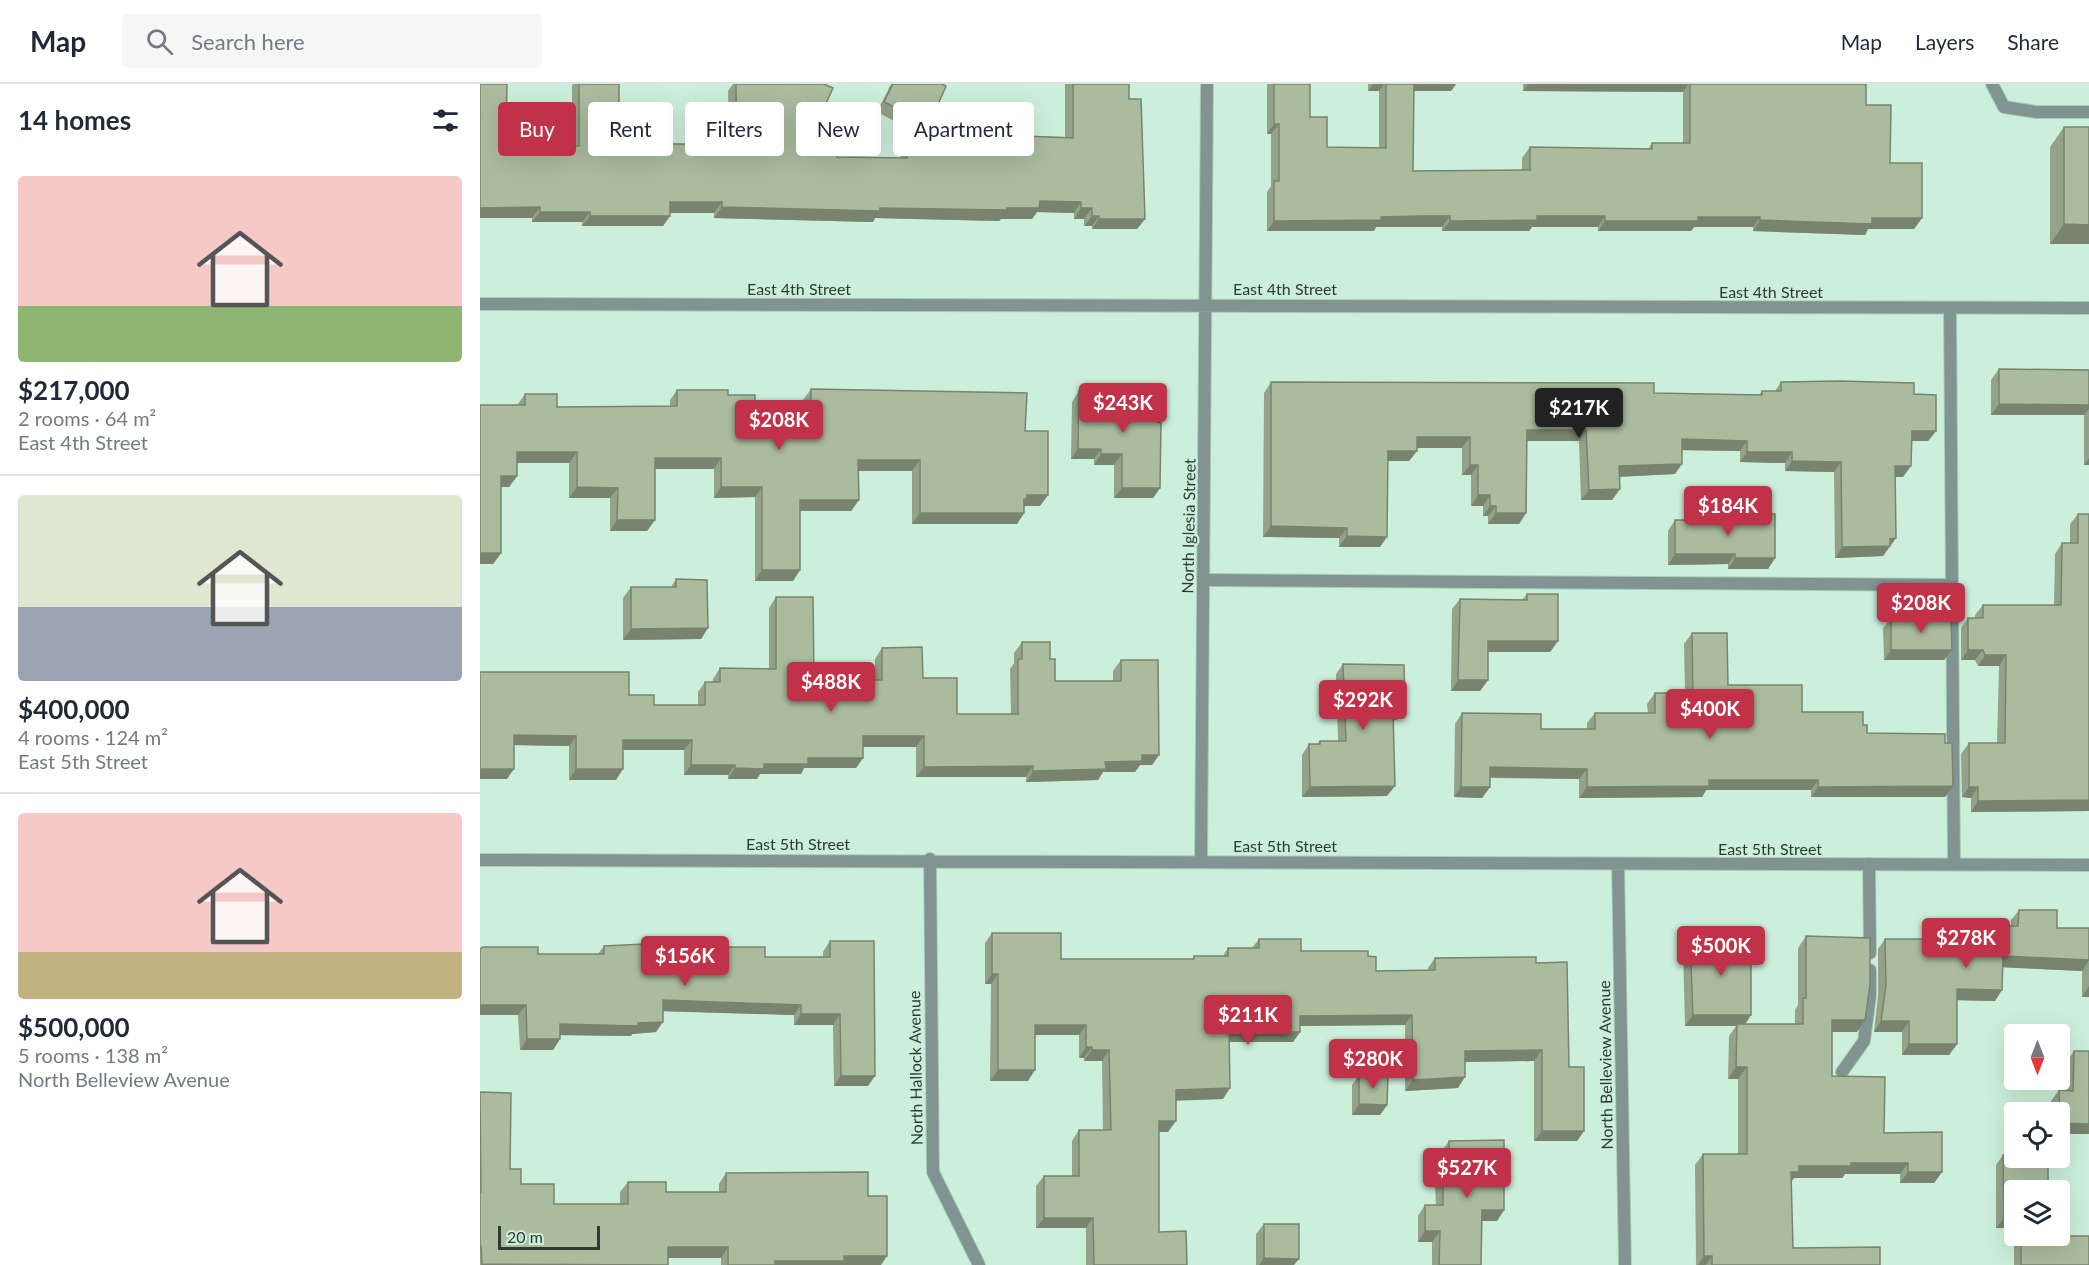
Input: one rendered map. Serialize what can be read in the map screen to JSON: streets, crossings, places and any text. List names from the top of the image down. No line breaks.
{"streets":{"street":["East 4th Street","North Iglesia Street","East 5th Street","North Belleview Avenue","North Hallock Avenue"]},"crossings":[["East 4th Street","North Iglesia Street"],["North Iglesia Street","East 5th Street"],["East 5th Street","North Belleview Avenue"],["East 5th Street","North Hallock Avenue"]],"scale_bar":"20 m","north":"bottom","page":{"header":"Map","search":"Search here","nav":["Map","Layers","Share"],"heading":"14 homes","chip":["Buy","Rent","Filters","New","Apartment"],"list":[{"name":"$217,000","note":"2 rooms · 64 m² · East 4th Street"},{"name":"$400,000","note":"4 rooms · 124 m² · East 5th Street"},{"name":"$500,000","note":"5 rooms · 138 m² · North Belleview Avenue"}],"price":["$243K","$217K","$208K","$184K","$208K","$488K","$292K","$400K","$278K","$500K","$156K","$211K","$280K","$527K"],"scale":"20 m"}}
